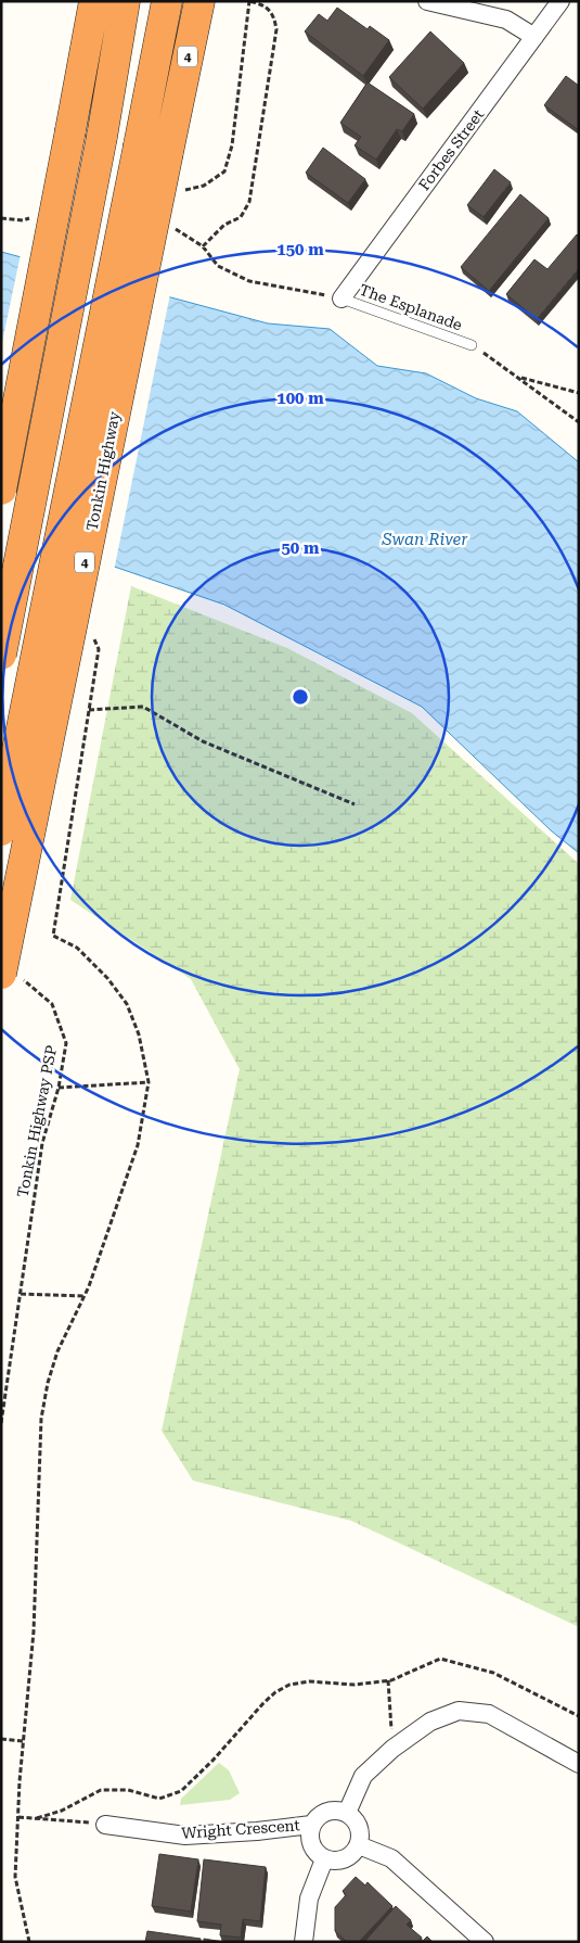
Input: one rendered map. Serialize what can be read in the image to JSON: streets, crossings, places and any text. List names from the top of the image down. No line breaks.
{"streets":{"highway":["4","Tonkin Highway"],"street":["Forbes Street","Wright Crescent"],"lane":["The Esplanade"],"path":["Tonkin Highway PSP"]},"crossings":[["Forbes Street","The Esplanade"],["Tonkin Highway","Tonkin Highway PSP"]],"water":["Swan River"],"rings":["150 m","100 m","50 m"]}
